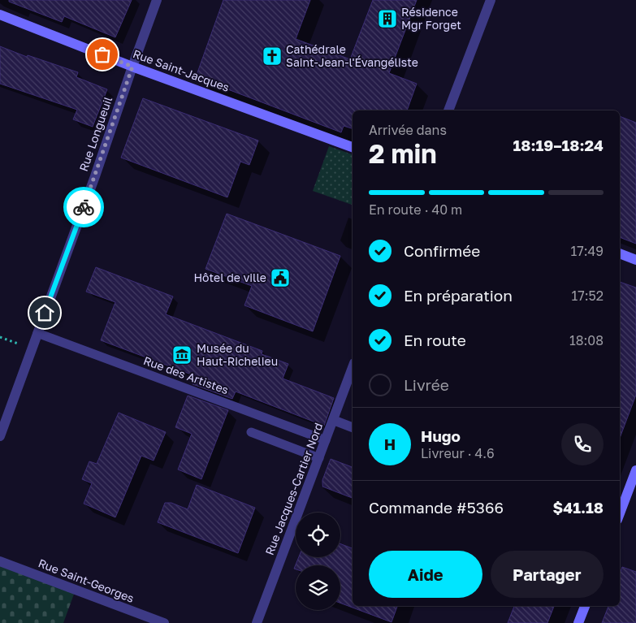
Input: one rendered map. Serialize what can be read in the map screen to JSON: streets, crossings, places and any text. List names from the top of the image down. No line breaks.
{"streets":{"street":["Rue Saint-Jacques","Rue Longueuil","Rue Jacques-Cartier Nord","Rue Saint-Georges"],"lane":["Rue des Artistes"]},"crossings":[["Rue Saint-Jacques","Rue Longueuil"],["Rue Longueuil","Rue des Artistes"],["Rue des Artistes","Rue Jacques-Cartier Nord"]],"places":{"building":["Résidence Mgr Forget"],"church":["Cathédrale Saint-Jean-l'Évangéliste"],"public building":["Hôtel de ville"],"museum":["Musée du Haut-Richelieu"]},"page":{"heading":["2 min","Arrivée dans","18:19–18:24"],"panel":["Hugo","Livreur · 4.6","Commande #5366","$41.18"],"bar":"En route · 40 m","list":[["Confirmée","17:49"],["En préparation","17:52"],["En route","18:08"],"Livrée"],"round":"H","buttons":["Aide","Partager"]}}
